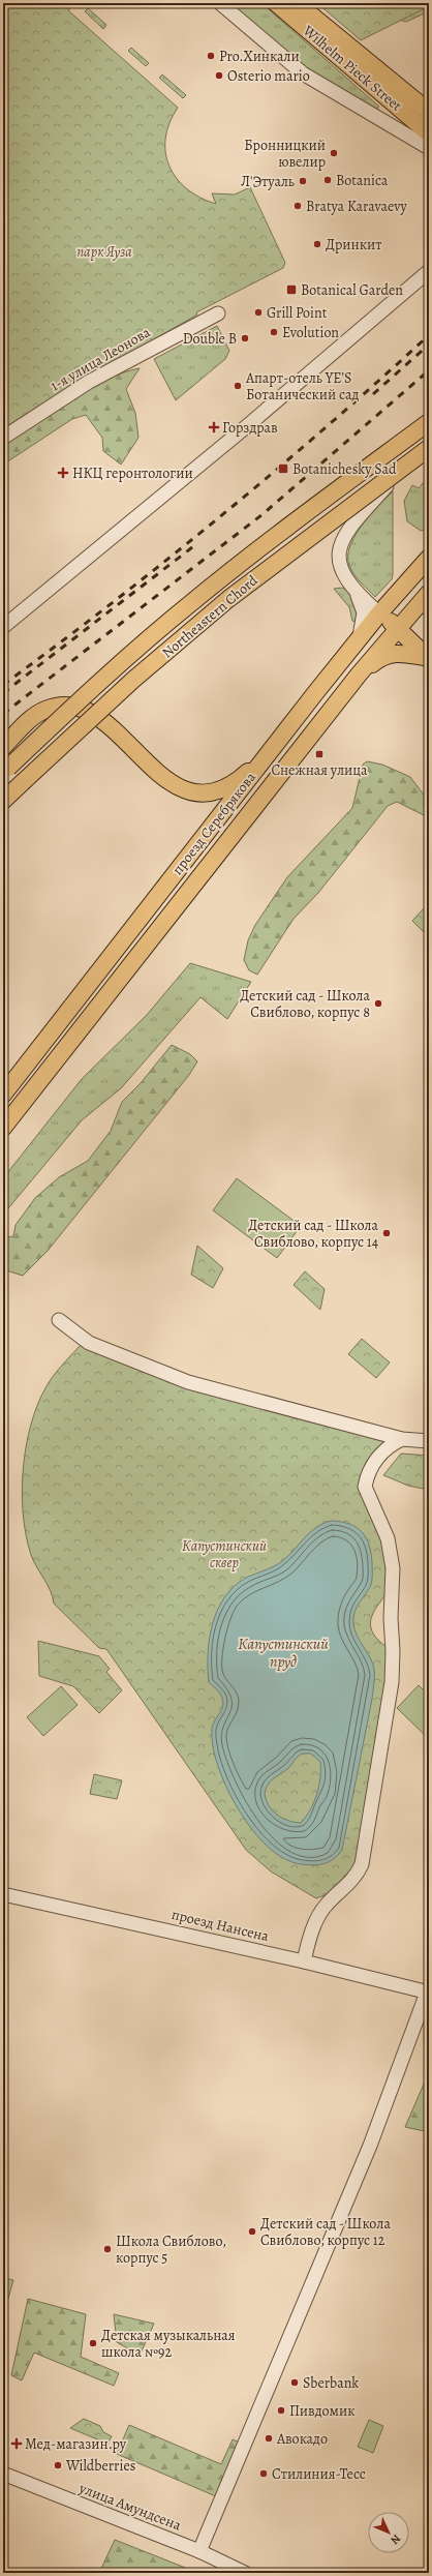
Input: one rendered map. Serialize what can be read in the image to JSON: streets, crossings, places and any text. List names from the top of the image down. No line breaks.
{"streets":{"main road":["Wilhelm Pieck Street","Northeastern Chord","проезд Серебрякова"],"street":["1-я улица Леонова","проезд Нансена","улица Амундсена"]},"water":["Капустинский пруд"],"parks":["парк Яуза","Капустинский сквер"],"places":{"other":["Pro.Хинкали","Osterio mario","Бронницкий ювелир","Botanica","Л'Этуаль","Bratya Karavaevy","Дринкит","Grill Point","Evolution","Double B","Апарт-отель YE’S Ботанический сад","Детский сад - Школа Свиблово, корпус 8","Детский сад - Школа Свиблово, корпус 14","Детский сад - Школа Свиблово, корпус 12","Школа Свиблово, корпус 5","Детская музыкальная школа №92","Sberbank","Пивдомик","Авокадо","Wildberries","Стилиния-Тесс"],"transit":["Botanical Garden","Botanichesky Sad","Снежная улица"],"health":["Горздрав","НКЦ геронтологии","Мед-магазин.ру"]},"north":"bottom right"}
